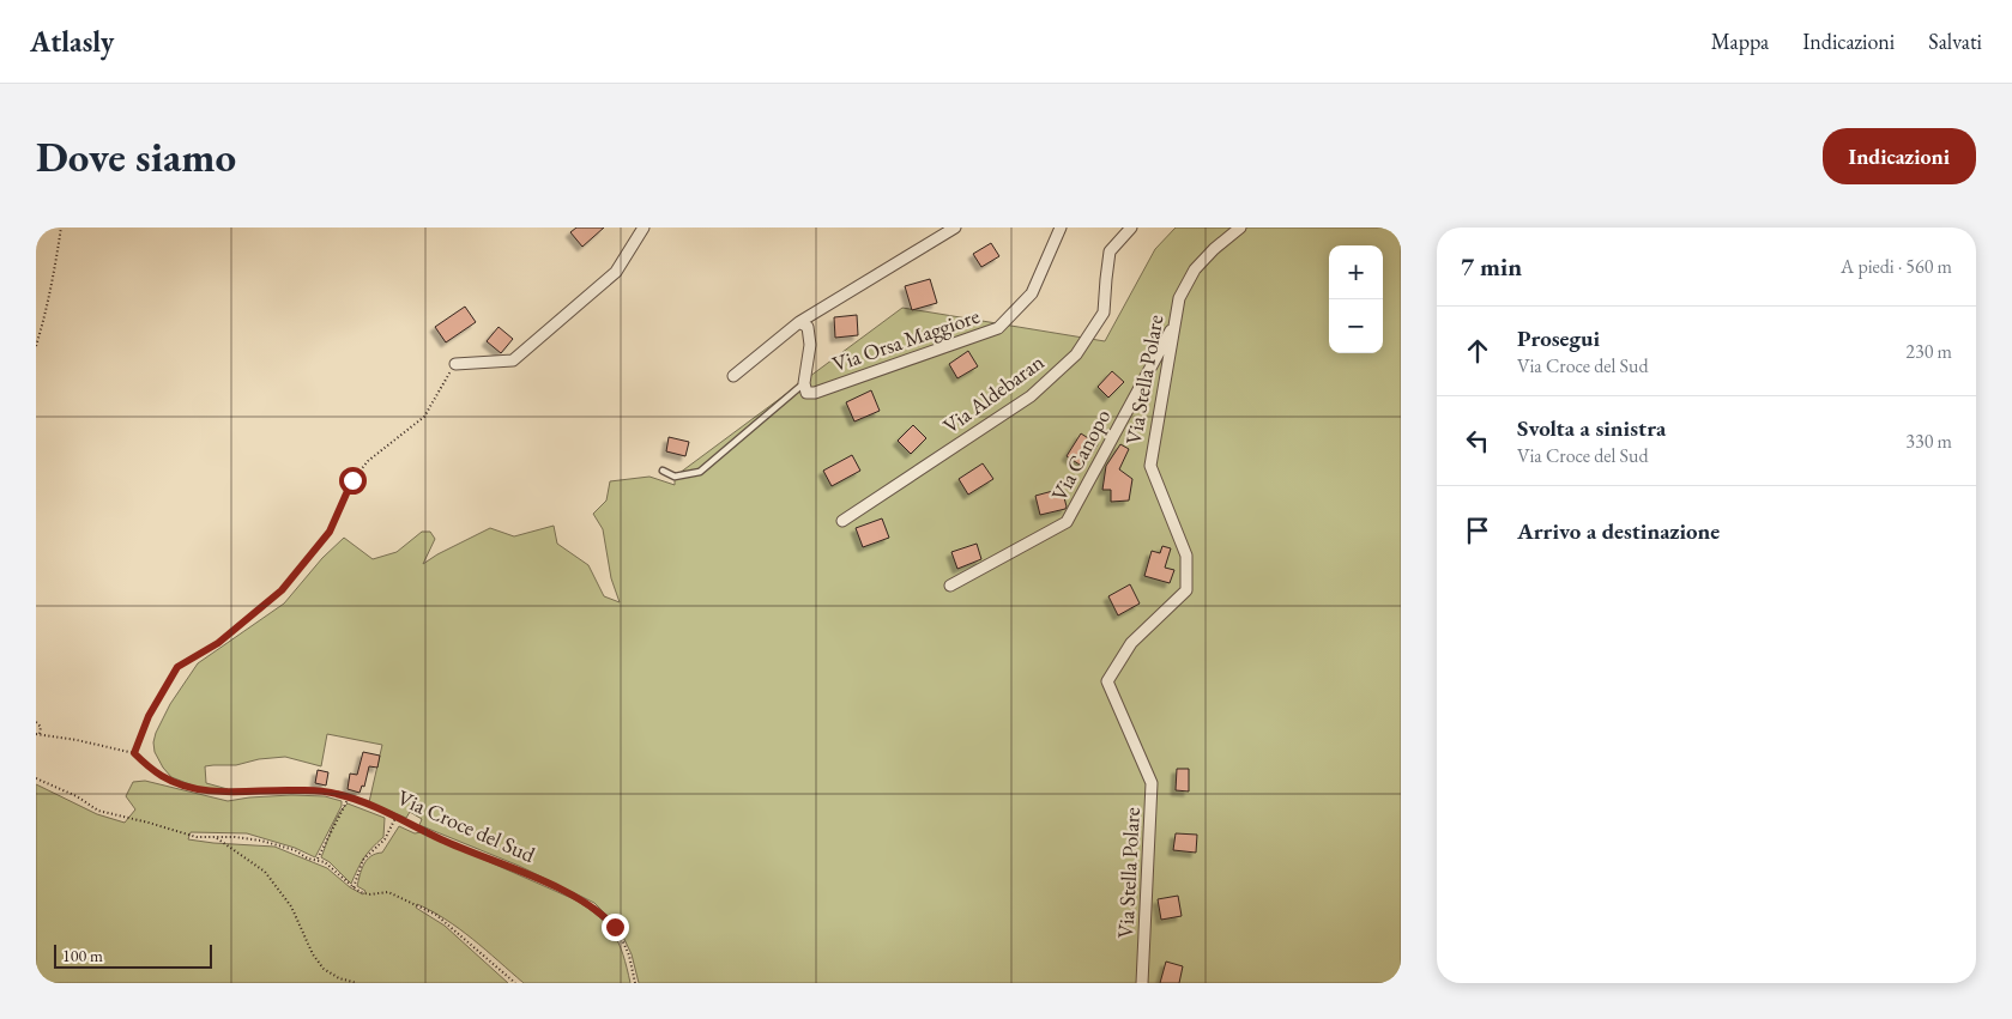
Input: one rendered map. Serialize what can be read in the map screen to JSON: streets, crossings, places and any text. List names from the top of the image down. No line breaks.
{"streets":{"street":["Via Orsa Maggiore","Via Stella Polare","Via Aldebaran","Via Canopo"],"path":["Via Croce del Sud"]},"crossings":[["Via Stella Polare","Via Canopo"]],"scale_bar":"100 m","page":{"header":"Atlasly","nav":["Mappa","Indicazioni","Salvati"],"buttons":"Indicazioni","title":"Dove siamo","heading":["7 min","A piedi · 560 m"],"map_buttons":["+","−"],"list":[["Prosegui","Via Croce del Sud","230 m"],["Svolta a sinistra","Via Croce del Sud","330 m"],"Arrivo a destinazione"],"scale":"100 m"}}
